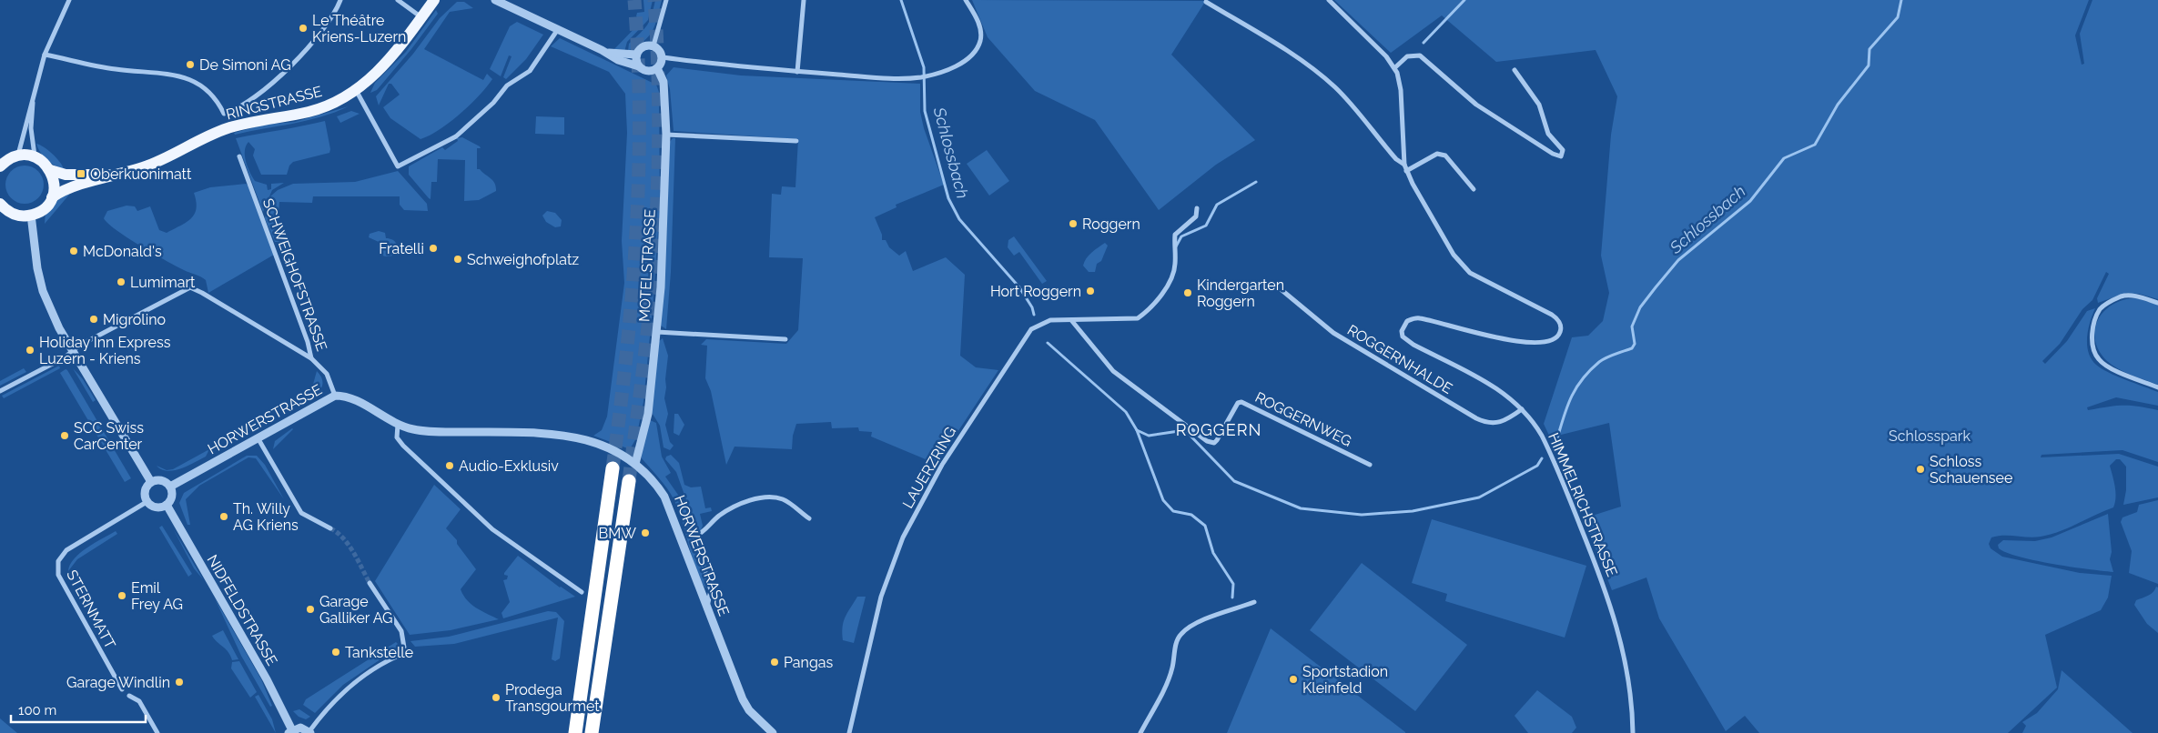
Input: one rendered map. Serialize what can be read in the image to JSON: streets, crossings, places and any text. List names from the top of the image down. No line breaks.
{"streets":{"main road":["RINGSTRASSE"],"street":["MOTELSTRASSE","SCHWEIGHOFSTRASSE","ROGGERNHALDE","HORWERSTRASSE","ROGGERNWEG","LAUERZRING","HIMMELRICHSTRASSE","STERNMATT","NIDFELDSTRASSE"]},"crossings":[["MOTELSTRASSE","HORWERSTRASSE"],["SCHWEIGHOFSTRASSE","HORWERSTRASSE"],["ROGGERNHALDE","HIMMELRICHSTRASSE"],["HORWERSTRASSE","STERNMATT"],["HORWERSTRASSE","NIDFELDSTRASSE"],["ROGGERNWEG","LAUERZRING"],["STERNMATT","NIDFELDSTRASSE"]],"districts":["ROGGERN"],"water":["Schlossbach"],"parks":["Schlosspark"],"places":{"other":["Le Théâtre Kriens-Luzern","De Simoni AG","Roggern","Fratelli","McDonald's","Schweighofplatz","Lumimart","Hort Roggern","Kindergarten Roggern","Migrolino","Holiday Inn Express Luzern - Kriens","SCC Swiss CarCenter","Audio-Exklusiv","Schloss Schauensee","Th. Willy AG Kriens","BMW","Emil Frey AG","Garage Galliker AG","Tankstelle","Pangas","Sportstadion Kleinfeld","Garage Windlin","Prodega Transgourmet"],"transit":["Oberkuonimatt"]},"scale_bar":"100 m"}
